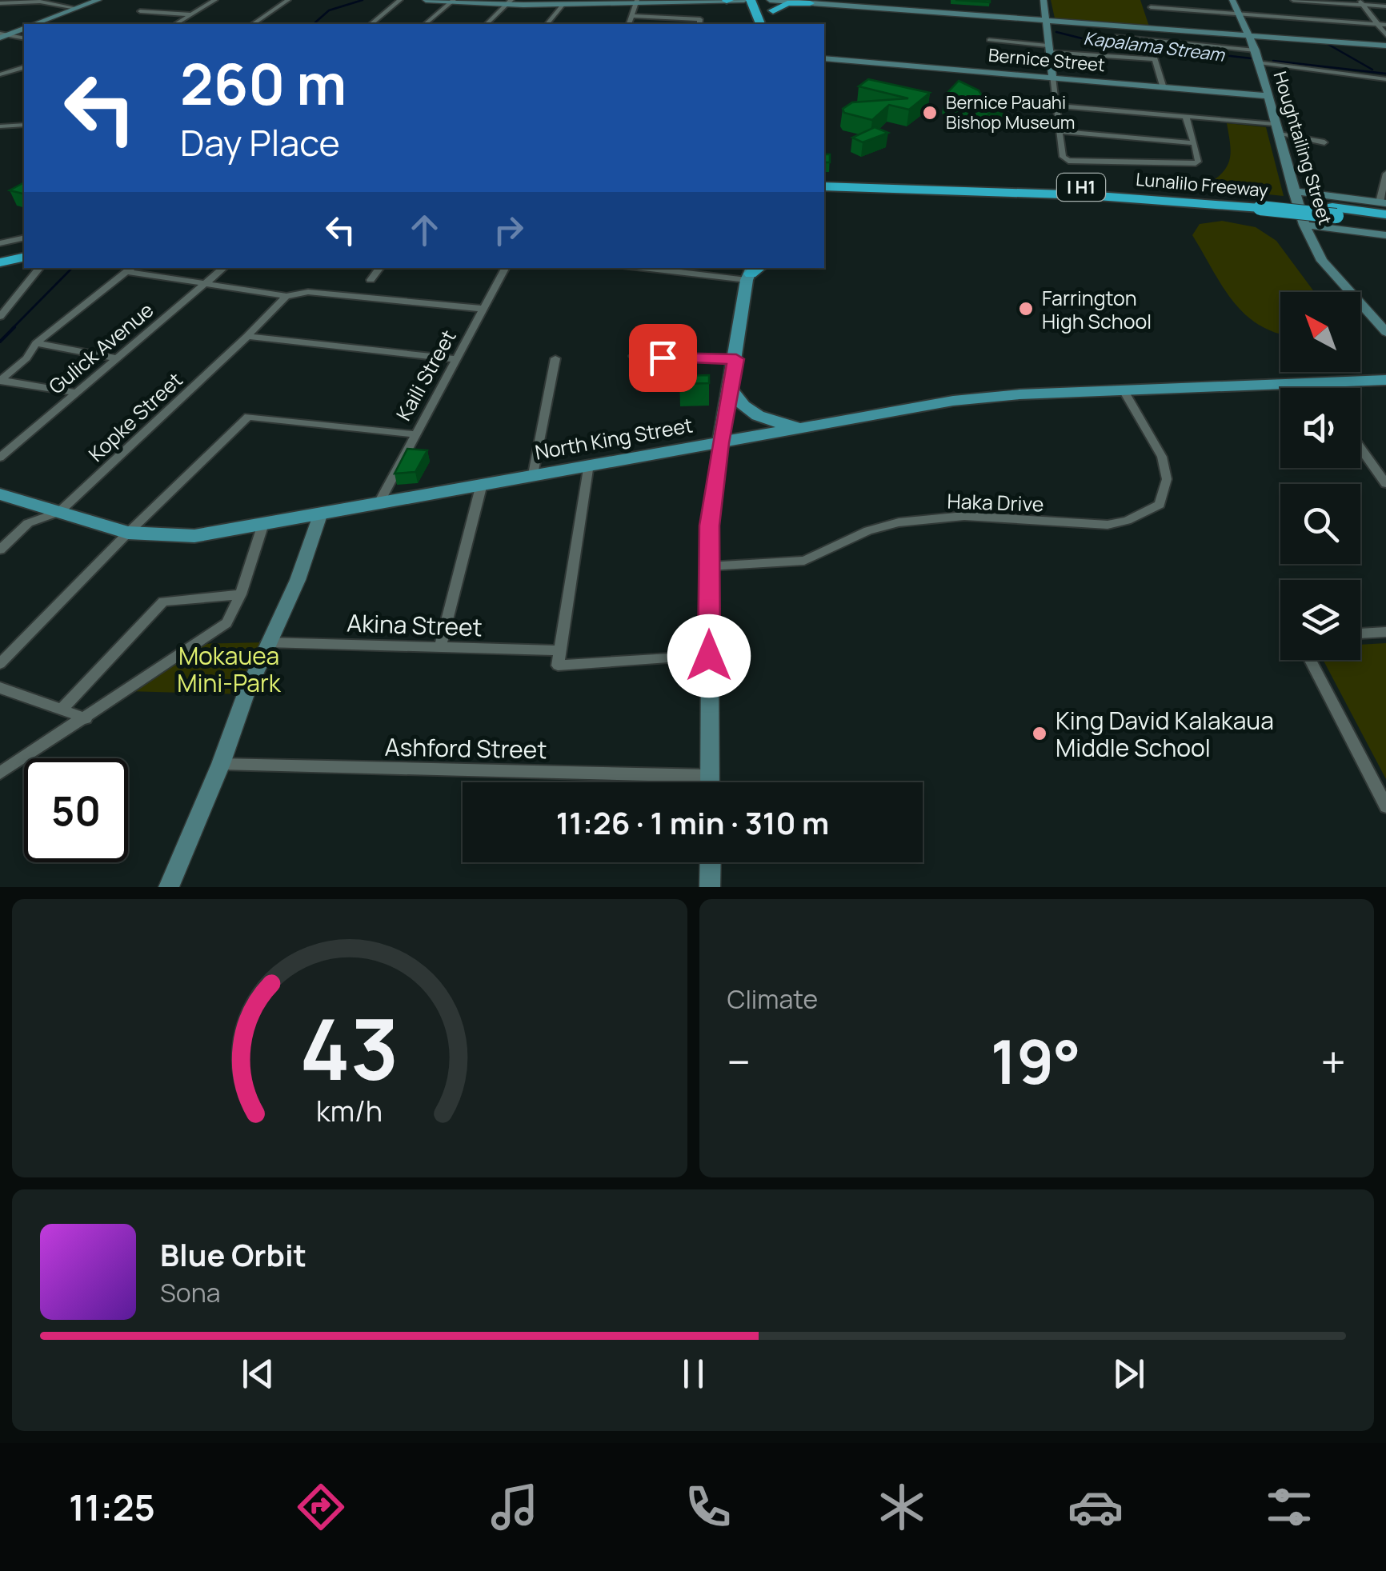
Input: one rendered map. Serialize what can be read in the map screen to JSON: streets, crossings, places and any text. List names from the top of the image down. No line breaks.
{"streets":{"highway":["Lunalilo Freeway","I H1"],"main road":["Bernice Street","Houghtailing Street","North King Street"],"street":["Gulick Avenue","Kaili Street","Kopke Street","Haka Drive","Akina Street","Ashford Street"]},"crossings":[["Bernice Street","Houghtailing Street"],["Kaili Street","North King Street"],["Kopke Street","North King Street"],["North King Street","Haka Drive"]],"water":["Kapalama Stream"],"parks":["Mokauea Mini-Park"],"places":["Bernice Pauahi Bishop Museum","Farrington High School","King David Kalakaua Middle School"],"north":"top left","page":{"turn":["260 m","Day Place"],"limit":"50","trip":"11:26 · 1 min · 310 m","tile":"Climate","heat":["−","19°","+"],"song":["Blue Orbit","Sona"],"tabs":"11:25","gauge":["43","km/h"]}}
